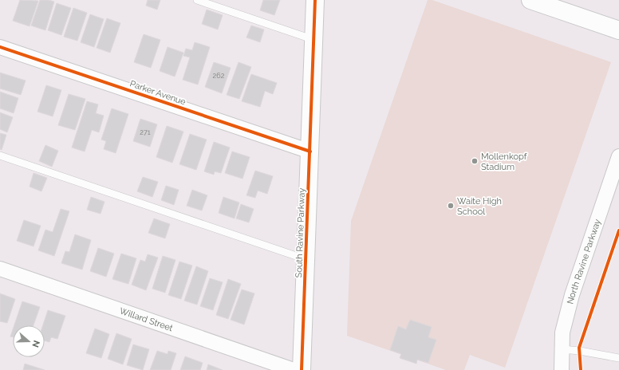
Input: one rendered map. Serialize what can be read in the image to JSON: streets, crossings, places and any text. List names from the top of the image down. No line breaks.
{"streets":{"street":["Parker Avenue","South Ravine Parkway","North Ravine Parkway","Willard Street"]},"crossings":[["Parker Avenue","South Ravine Parkway"]],"places":["Mollenkopf Stadium","Waite High School"],"house_numbers":["262","271"],"north":"right"}
